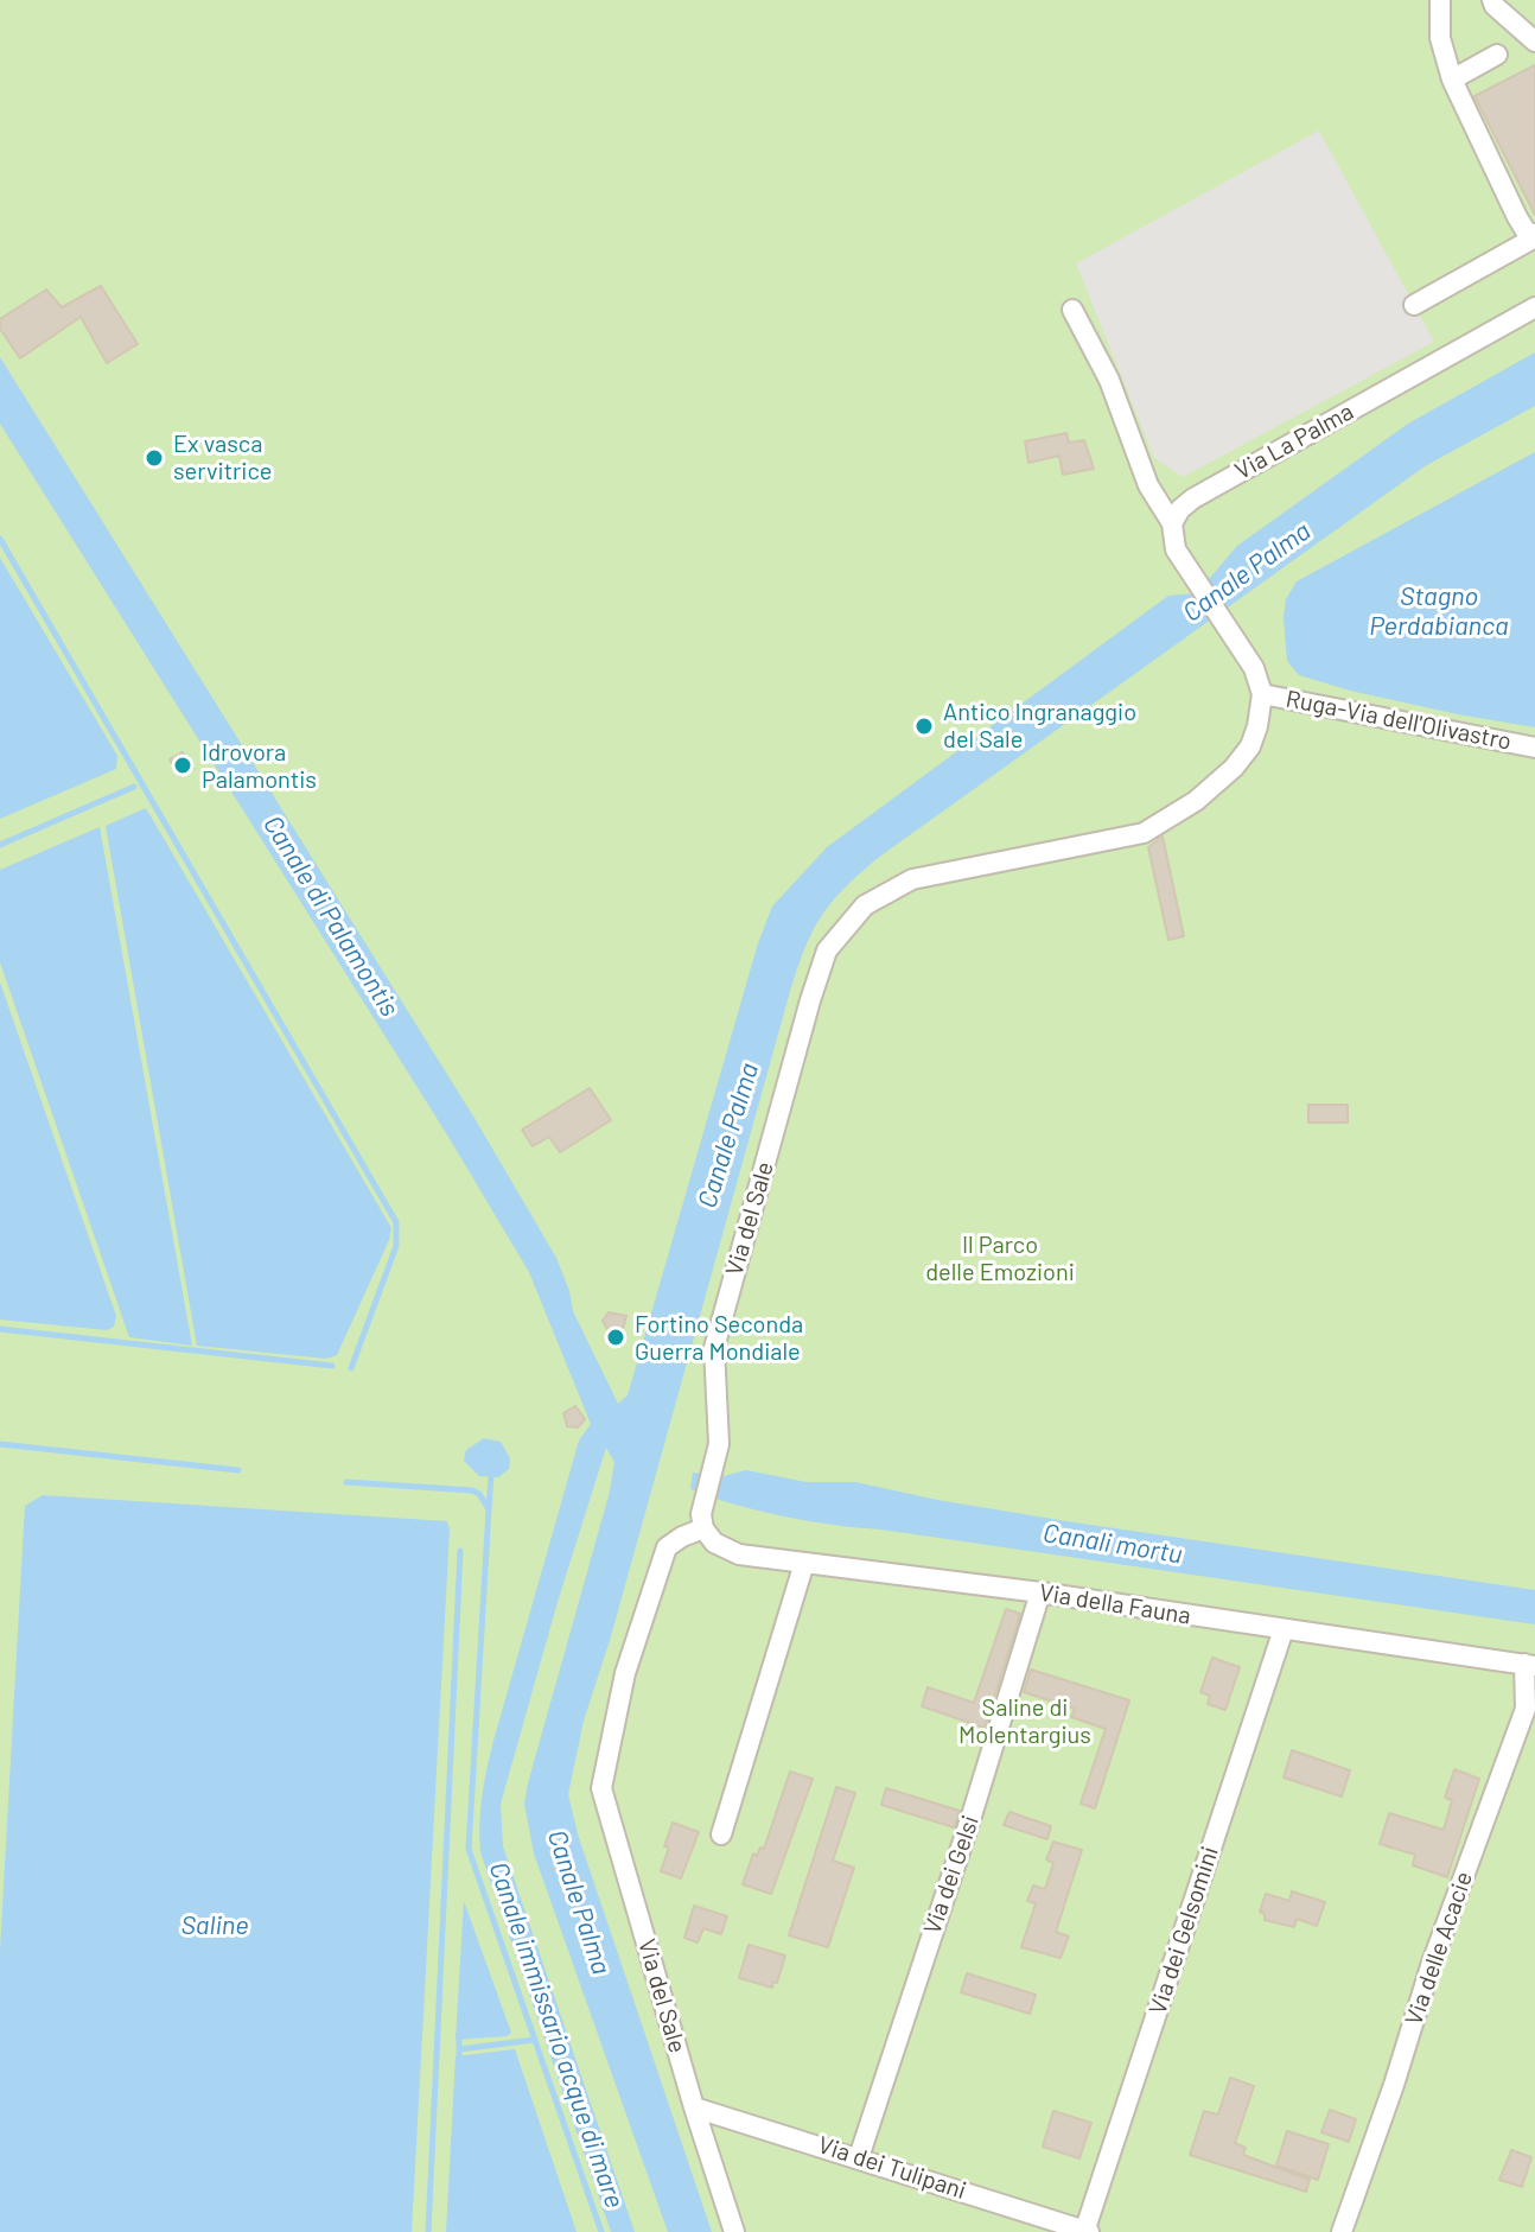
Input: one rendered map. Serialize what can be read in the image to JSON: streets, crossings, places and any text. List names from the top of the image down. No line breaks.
{"streets":{"street":["Via La Palma","Ruga-Via dell'Olivastro","Via del Sale","Via della Fauna","Via dei Gelsi","Via dei Gelsomini","Via delle Acacie","Via dei Tulipani"]},"crossings":[["Ruga-Via dell'Olivastro","Via del Sale"],["Via del Sale","Via della Fauna"],["Via del Sale","Via dei Tulipani"],["Via della Fauna","Via dei Gelsi"],["Via della Fauna","Via dei Gelsomini"],["Via della Fauna","Via delle Acacie"],["Via dei Gelsi","Via dei Tulipani"],["Via dei Gelsomini","Via dei Tulipani"]],"water":["Canale Palma","Stagno Perdabianca","Canale di Palamontis","Canali mortu","Saline","Canale immissario acque di mare"],"parks":["Il Parco delle Emozioni","Saline di Molentargius"],"places":["Ex vasca servitrice","Antico Ingranaggio del Sale","Idrovora Palamontis","Fortino Seconda Guerra Mondiale"]}
